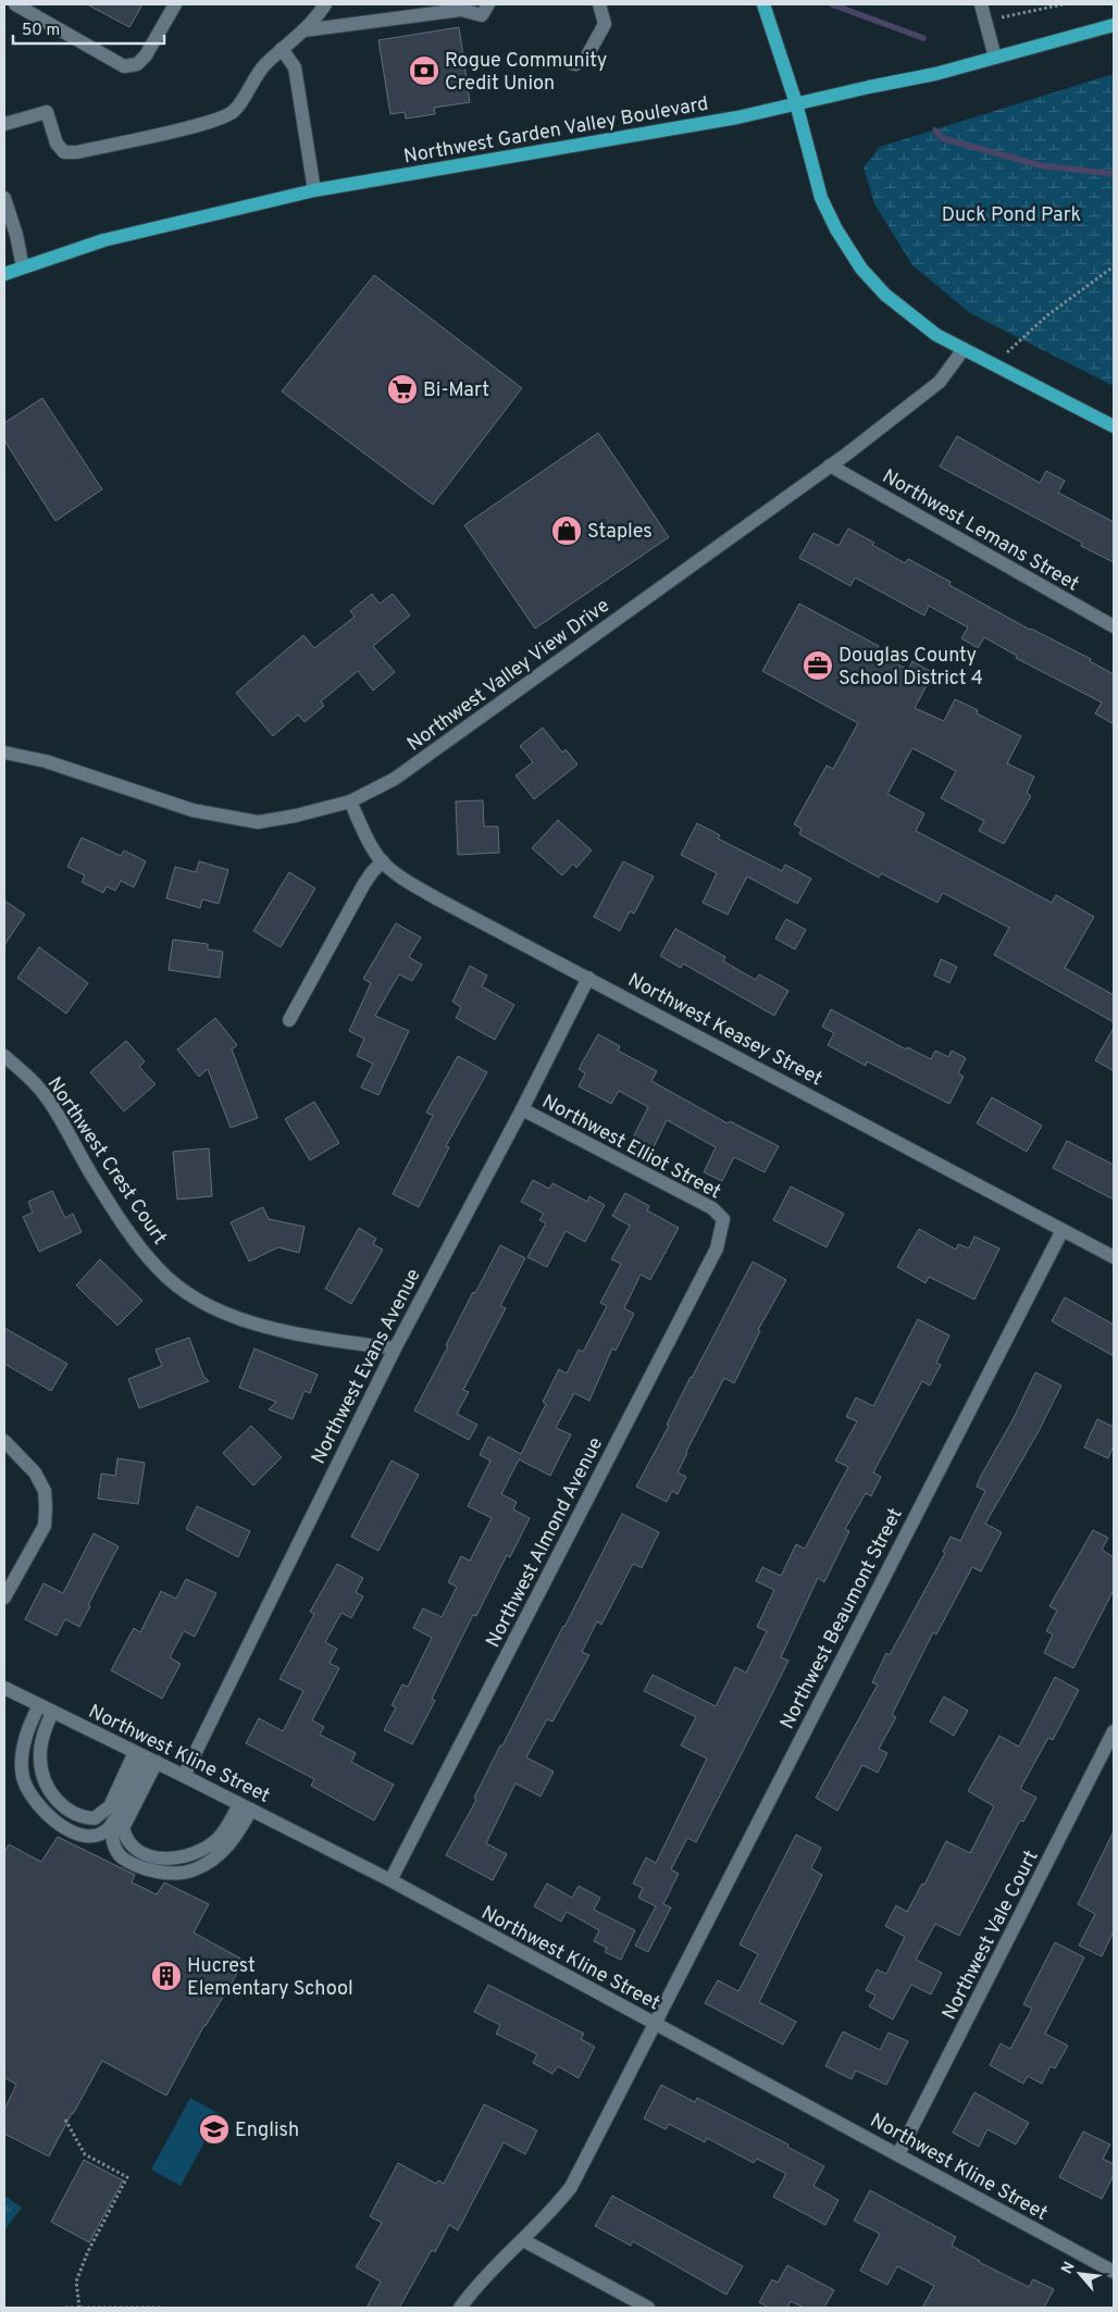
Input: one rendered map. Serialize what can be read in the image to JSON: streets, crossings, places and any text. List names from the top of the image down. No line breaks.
{"streets":{"main road":["Northwest Garden Valley Boulevard"],"street":["Northwest Lemans Street","Northwest Valley View Drive","Northwest Keasey Street","Northwest Elliot Street","Northwest Crest Court","Northwest Evans Avenue","Northwest Almond Avenue","Northwest Beaumont Street","Northwest Kline Street","Northwest Vale Court"]},"crossings":[["Northwest Lemans Street","Northwest Valley View Drive"],["Northwest Valley View Drive","Northwest Keasey Street"],["Northwest Keasey Street","Northwest Evans Avenue"],["Northwest Keasey Street","Northwest Beaumont Street"],["Northwest Elliot Street","Northwest Evans Avenue"],["Northwest Elliot Street","Northwest Almond Avenue"],["Northwest Crest Court","Northwest Evans Avenue"],["Northwest Evans Avenue","Northwest Kline Street"],["Northwest Almond Avenue","Northwest Kline Street"],["Northwest Beaumont Street","Northwest Kline Street"],["Northwest Kline Street","Northwest Vale Court"]],"parks":["Duck Pond Park"],"places":{"bank":["Rogue Community Credit Union"],"supermarket":["Bi-Mart"],"shop":["Staples"],"office":["Douglas County School District 4"],"building":["Hucrest Elementary School"],"school or university":["English"]},"scale_bar":"50 m","north":"top left"}
